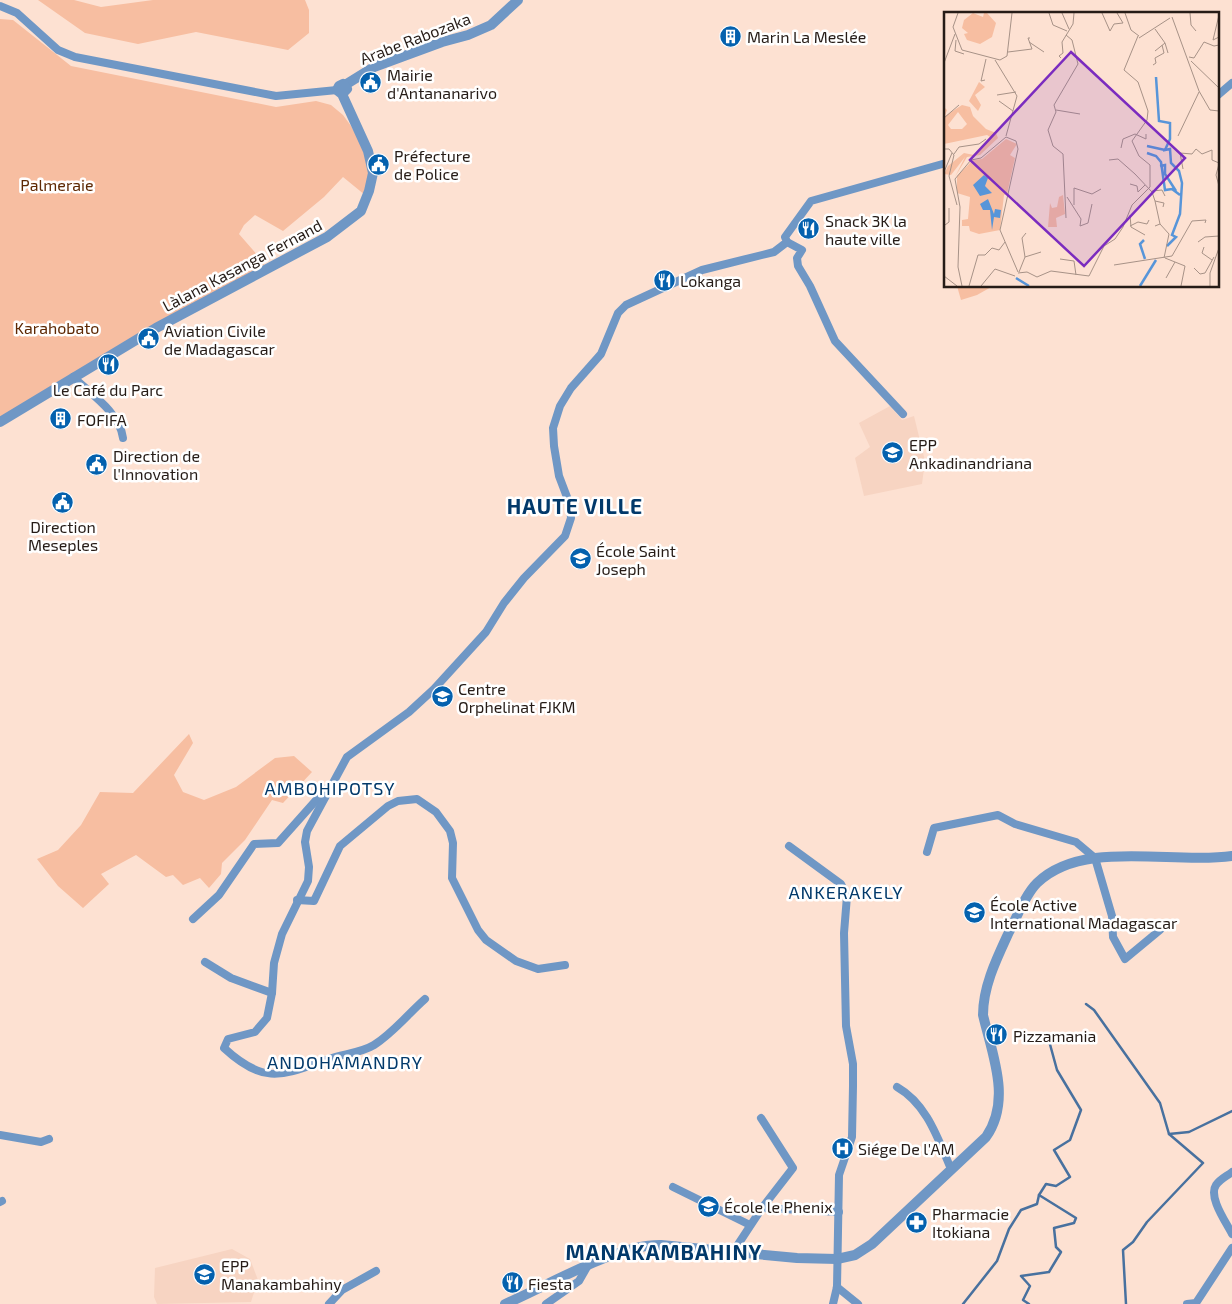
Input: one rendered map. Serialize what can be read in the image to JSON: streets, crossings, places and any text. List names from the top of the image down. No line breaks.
{"streets":{"street":["Arabe Rabozaka","Làlana Kasanga Fernand"]},"crossings":[["Arabe Rabozaka","Làlana Kasanga Fernand"]],"districts":["HAUTE VILLE","AMBOHIPOTSY","ANKERAKELY","ANDOHAMANDRY","MANAKAMBAHINY"],"parks":["Palmeraie","Karahobato"],"places":{"building":["Marin La Meslée","FOFIFA"],"public building":["Mairie d'Antananarivo","Préfecture de Police","Aviation Civile de Madagascar","Direction de l'Innovation","Direction Meseples"],"restaurant":["Snack 3K la haute ville","Lokanga","Le Café du Parc","Pizzamania","Fiesta"],"school or university":["EPP Ankadinandriana","École Saint Joseph","Centre Orphelinat FJKM","École Active International Madagascar","École le Phenix","EPP Manakambahiny"],"hospital":["Siége De l'AM"],"pharmacy":["Pharmacie Itokiana"]}}
